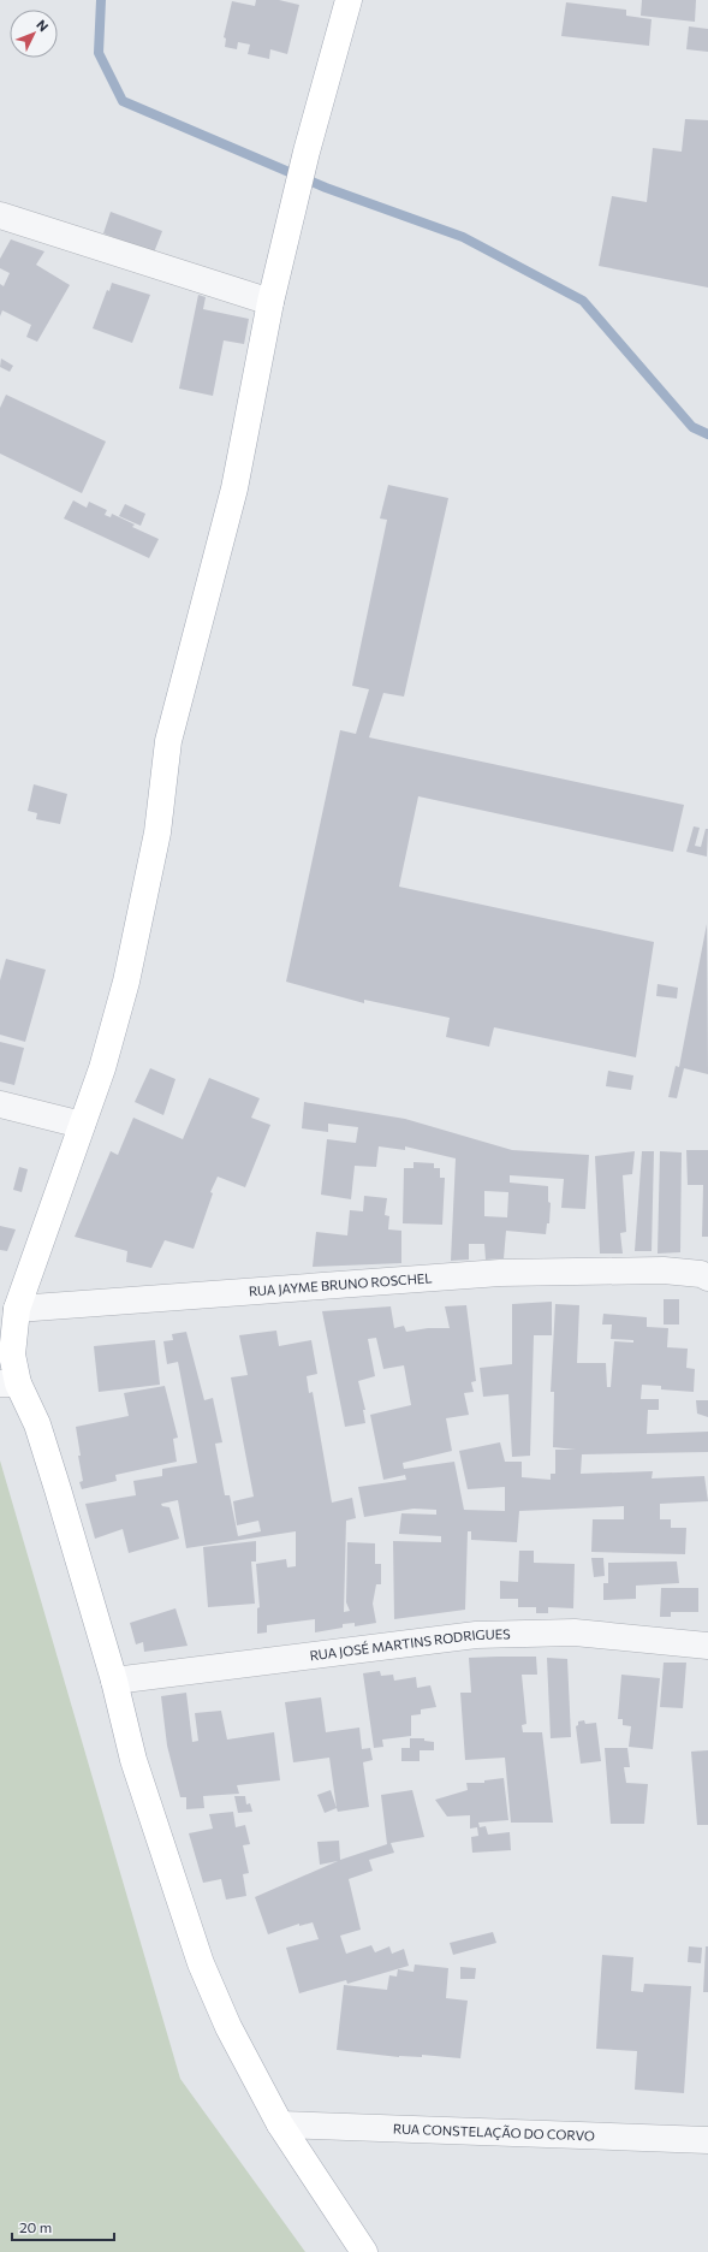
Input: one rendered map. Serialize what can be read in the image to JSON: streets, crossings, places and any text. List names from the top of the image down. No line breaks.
{"streets":{"street":["RUA JAYME BRUNO ROSCHEL","RUA JOSÉ MARTINS RODRIGUES","RUA CONSTELAÇÃO DO CORVO"]},"scale_bar":"20 m","north":"top right"}
